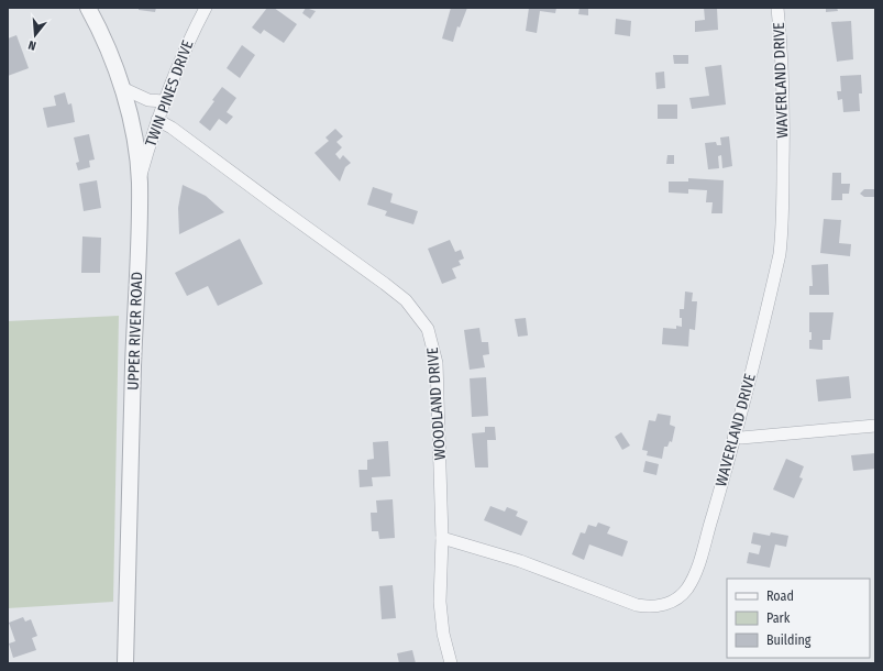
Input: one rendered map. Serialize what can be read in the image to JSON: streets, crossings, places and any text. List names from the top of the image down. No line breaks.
{"streets":{"street":["WAVERLAND DRIVE","TWIN PINES DRIVE","UPPER RIVER ROAD","WOODLAND DRIVE"]},"crossings":[["WAVERLAND DRIVE","WOODLAND DRIVE"],["TWIN PINES DRIVE","UPPER RIVER ROAD"],["TWIN PINES DRIVE","WOODLAND DRIVE"]],"legend":["Road","Park","Building"],"north":"bottom"}
